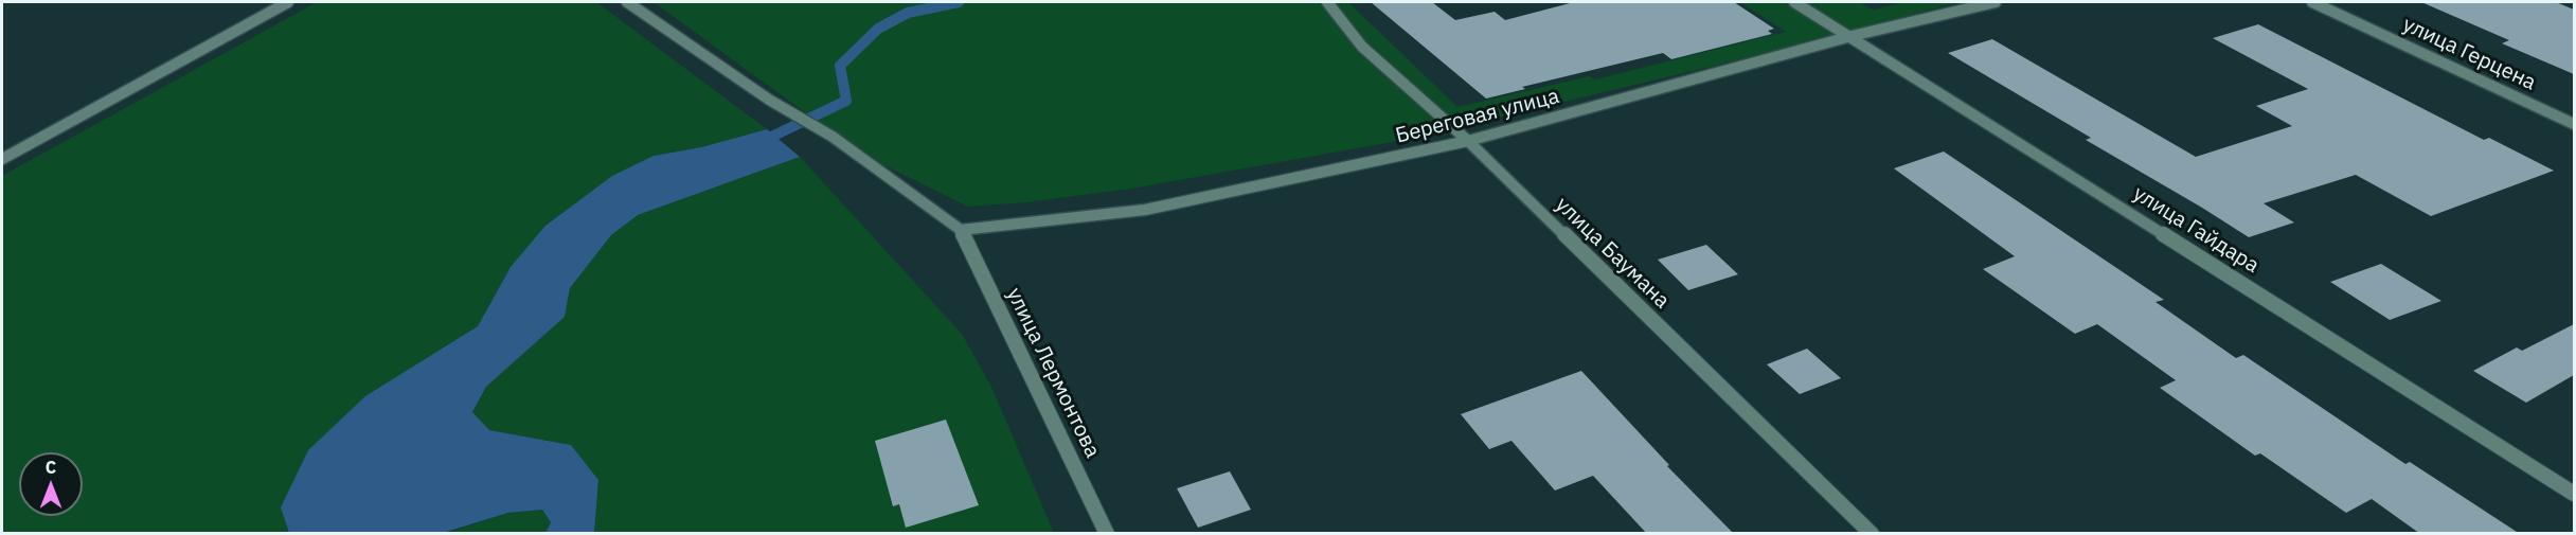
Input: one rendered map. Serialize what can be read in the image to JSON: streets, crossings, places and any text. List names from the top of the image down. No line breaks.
{"streets":{"street":["улица Герцена","Береговая улица","улица Гайдара","улица Баумана","улица Лермонтова"]},"crossings":[["Береговая улица","улица Гайдара"],["Береговая улица","улица Баумана"],["Береговая улица","улица Лермонтова"]],"north":"top"}
